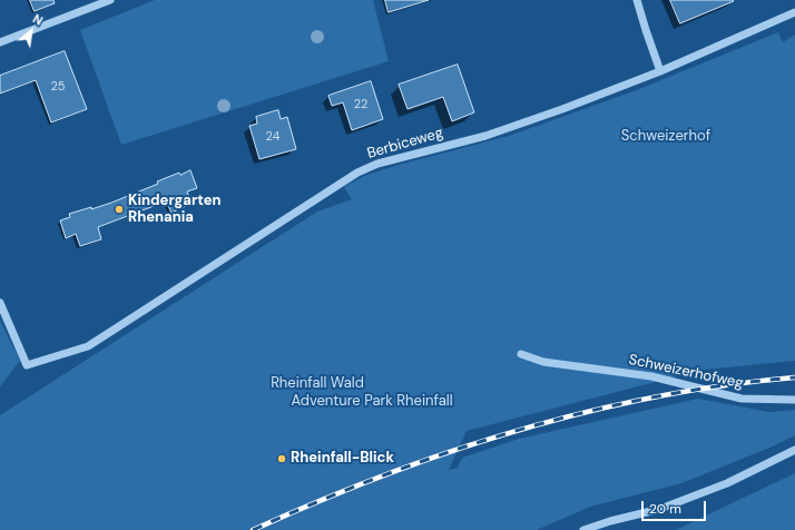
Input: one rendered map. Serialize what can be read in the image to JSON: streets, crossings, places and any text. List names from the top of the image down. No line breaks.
{"streets":{"street":["Berbiceweg","Schweizerhofweg"]},"parks":["Schweizerhof","Rheinfall Wald","Adventure Park Rheinfall"],"places":["Kindergarten Rhenania","Rheinfall-Blick"],"house_numbers":["25","22","24"],"scale_bar":"20 m","north":"top right"}
